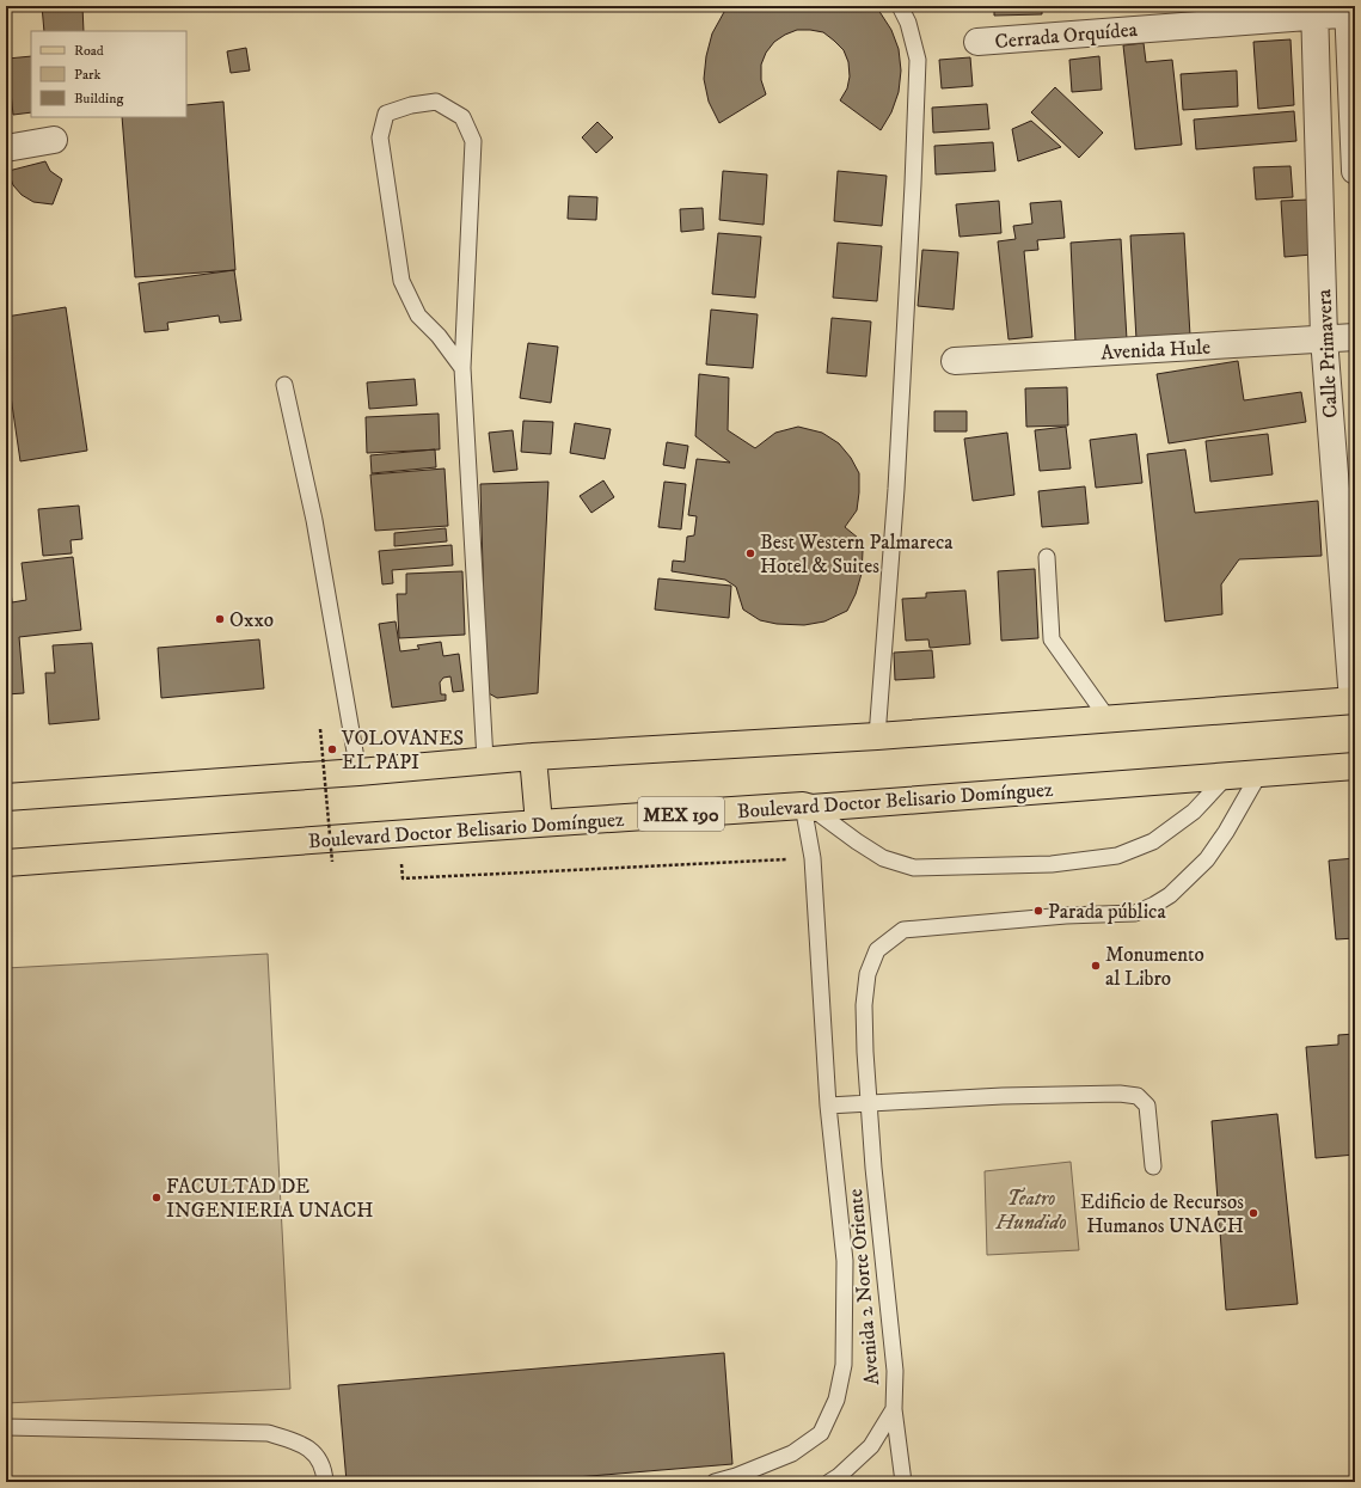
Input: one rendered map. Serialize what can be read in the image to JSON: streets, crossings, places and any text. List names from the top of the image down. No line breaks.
{"streets":{"main road":["Boulevard Doctor Belisario Domínguez","MEX 190"],"street":["Cerrada Orquídea","Avenida Hule","Calle Primavera"],"lane":["Avenida 2 Norte Oriente"]},"crossings":[["Cerrada Orquídea","Calle Primavera"],["Avenida Hule","Calle Primavera"],["Boulevard Doctor Belisario Domínguez","Avenida 2 Norte Oriente"]],"parks":["Teatro Hundido"],"places":["Best Western Palmareca Hotel & Suites","Oxxo","VOLOVANES EL PAPI","Parada pública","Monumento al Libro","FACULTAD DE INGENIERIA UNACH","Edificio de Recursos Humanos UNACH"],"legend":["Road","Park","Building"]}
